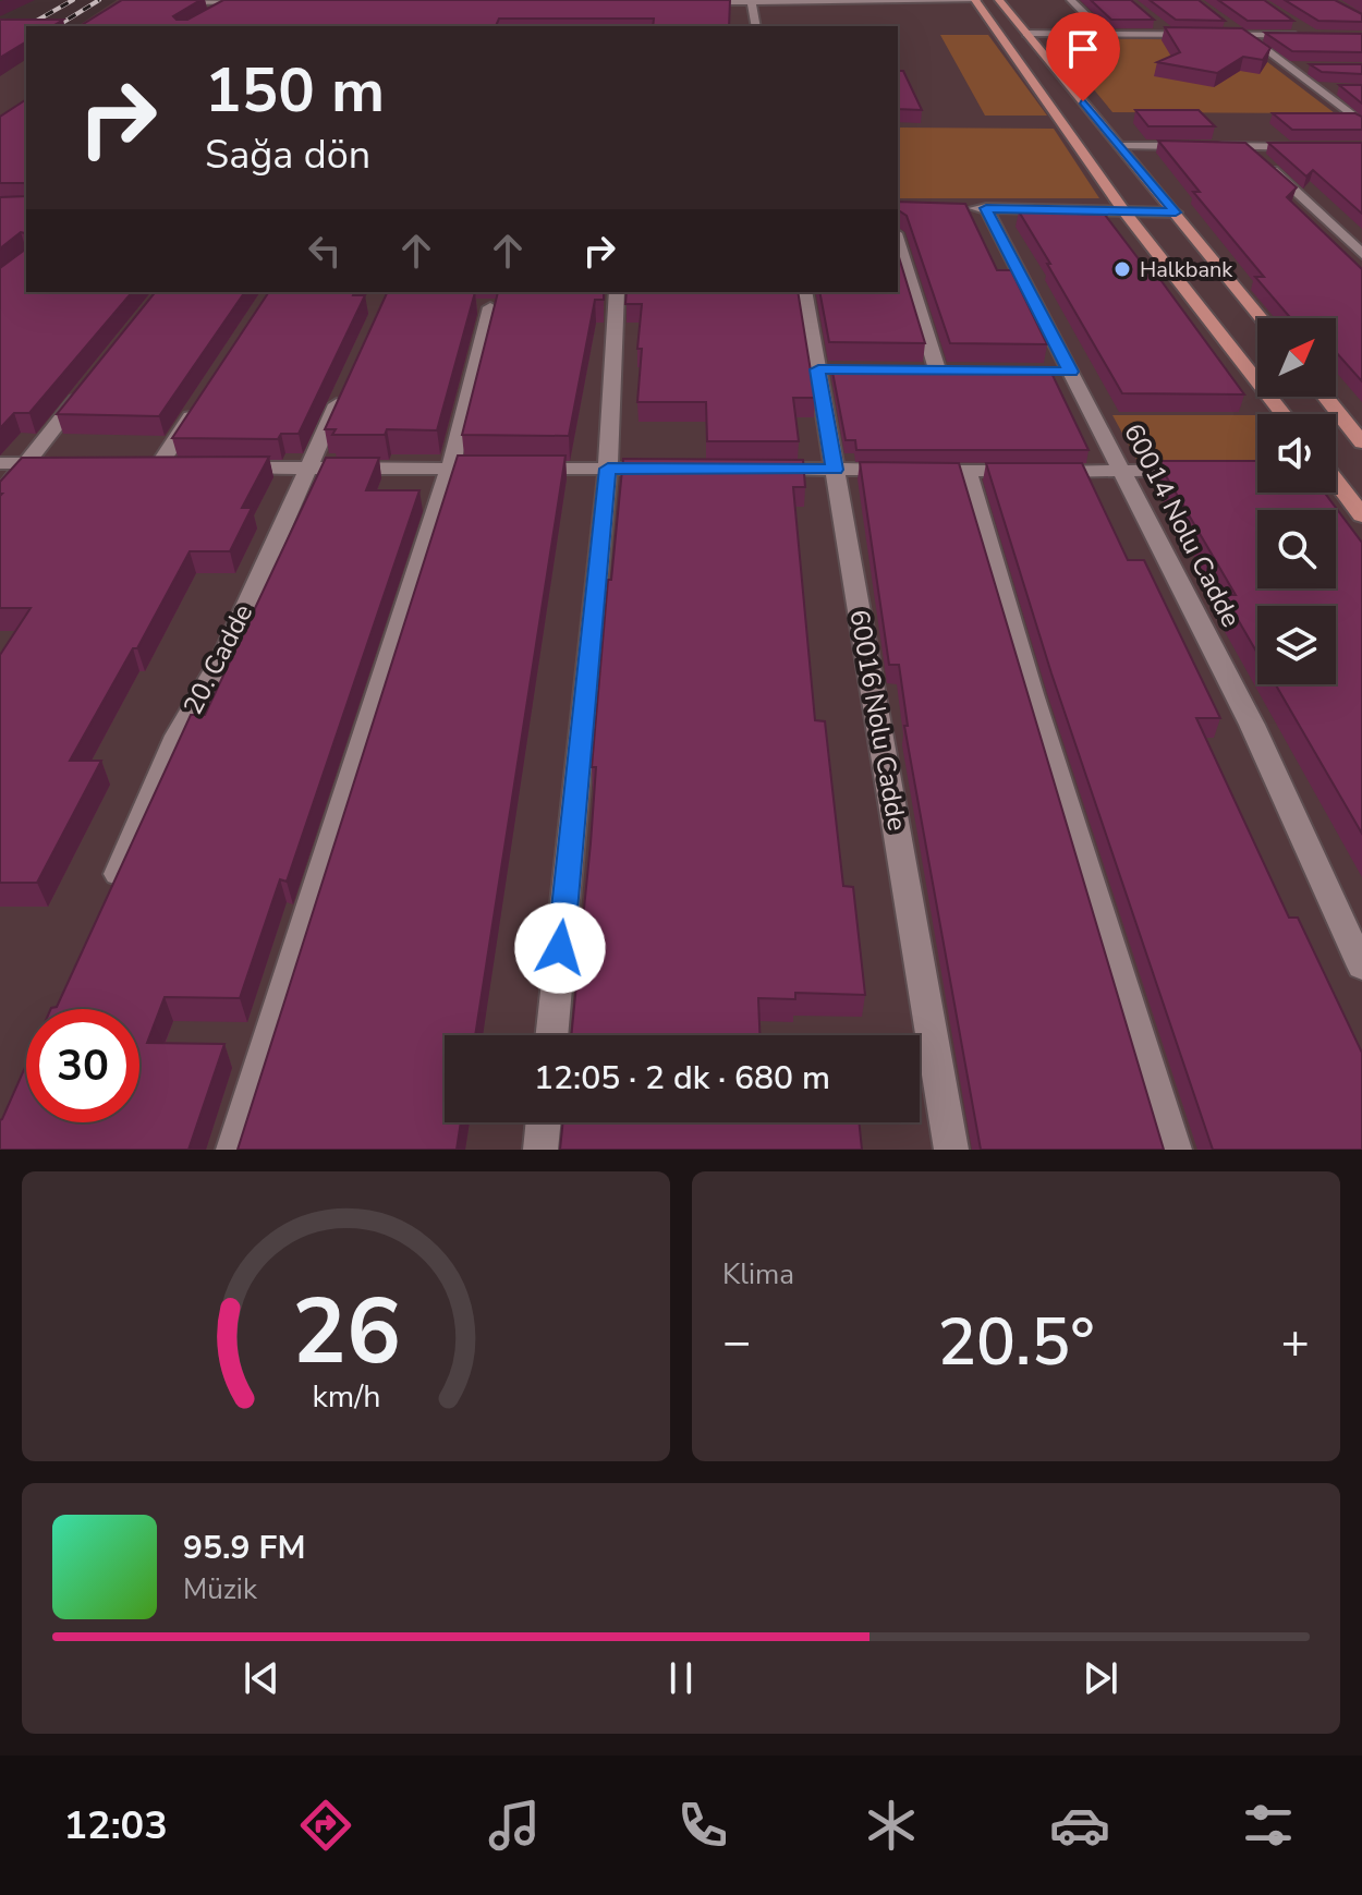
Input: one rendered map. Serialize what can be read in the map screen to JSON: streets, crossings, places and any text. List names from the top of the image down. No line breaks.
{"streets":{"street":["60014 Nolu Cadde","20. Cadde","60016 Nolu Cadde"]},"places":["Halkbank"],"north":"top right","page":{"turn":["150 m","Sağa dön"],"limit":"30","trip":"12:05 · 2 dk · 680 m","tile":"Klima","heat":["−","20.5°","+"],"song":["95.9 FM","Müzik"],"tabs":"12:03","gauge":["26","km/h"]}}
